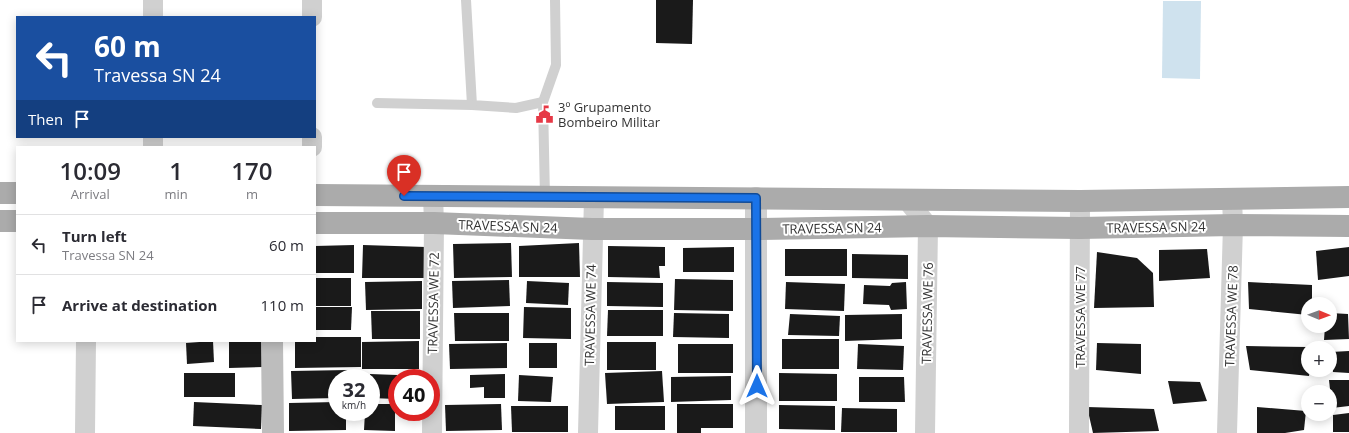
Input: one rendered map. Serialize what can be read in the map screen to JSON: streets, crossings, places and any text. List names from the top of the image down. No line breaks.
{"streets":{"main road":["TRAVESSA SN 24"],"street":["TRAVESSA WE 72","TRAVESSA WE 76","TRAVESSA WE 74","TRAVESSA WE 78","TRAVESSA WE 77"]},"crossings":[["TRAVESSA SN 24","TRAVESSA WE 72"],["TRAVESSA SN 24","TRAVESSA WE 76"],["TRAVESSA SN 24","TRAVESSA WE 74"],["TRAVESSA SN 24","TRAVESSA WE 78"],["TRAVESSA SN 24","TRAVESSA WE 77"]],"places":{"public building":["3º Grupamento Bombeiro Militar"]},"north":"right","page":{"turn":["60 m","Travessa SN 24"],"then":"Then","eta":["10:09","Arrival","1","min","170","m"],"list":[{"name":"Turn left","note":"Travessa SN 24","value":"60 m"},{"name":"Arrive at destination","value":"110 m"}],"map_buttons":["+","−"],"speed":"32 km/h","limit":"40"}}
